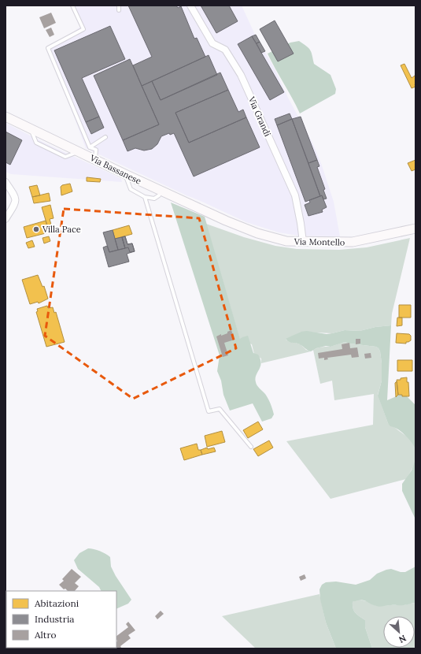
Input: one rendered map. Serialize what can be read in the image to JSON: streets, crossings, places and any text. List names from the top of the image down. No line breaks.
{"streets":{"main road":["Via Bassanese","Via Montello"],"street":["Via Grandi"]},"crossings":[["Via Grandi","Via Montello"],["Via Bassanese","Via Montello"]],"places":["Villa Pace"],"legend":["Abitazioni","Industria","Altro"],"north":"bottom right"}
